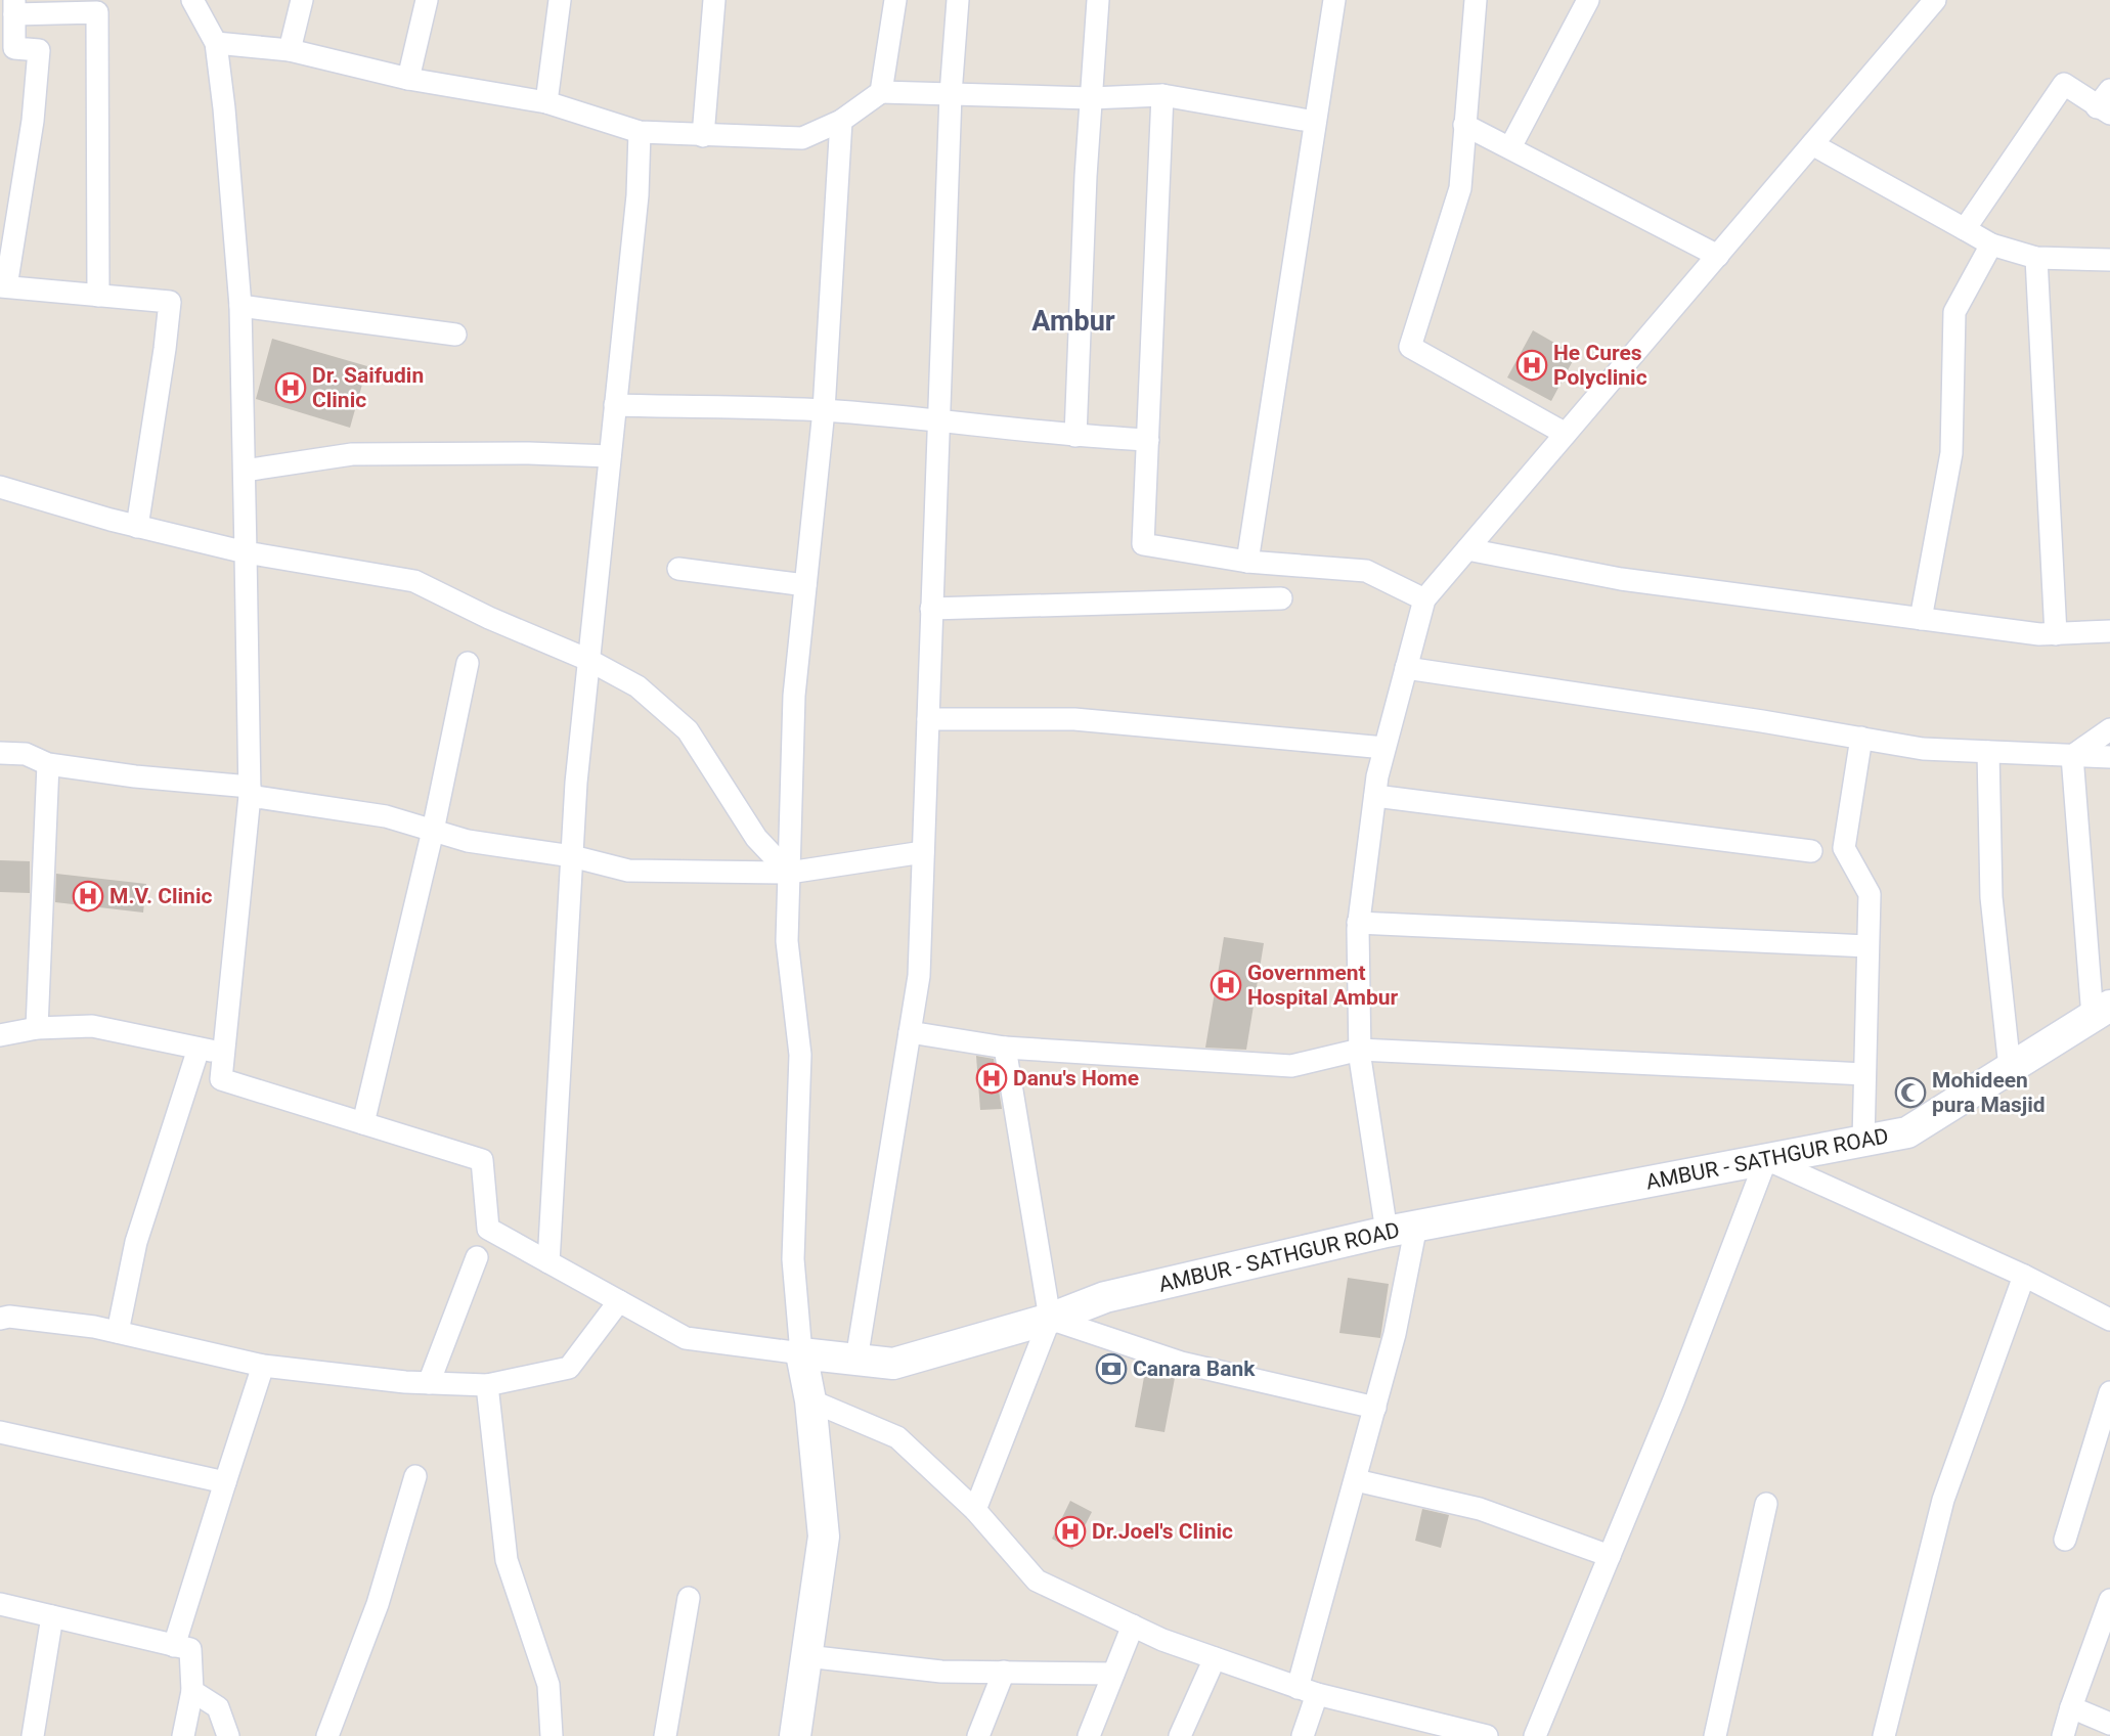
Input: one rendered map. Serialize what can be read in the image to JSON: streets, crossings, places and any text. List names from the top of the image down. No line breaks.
{"streets":{"main road":["AMBUR - SATHGUR ROAD"]},"districts":["Ambur"],"places":{"hospital":["He Cures Polyclinic","Dr. Saifudin Clinic","M.V. Clinic","Government Hospital Ambur","Danu's Home","Dr.Joel's Clinic"],"mosque":["Mohideen pura Masjid"],"bank":["Canara Bank"]}}
